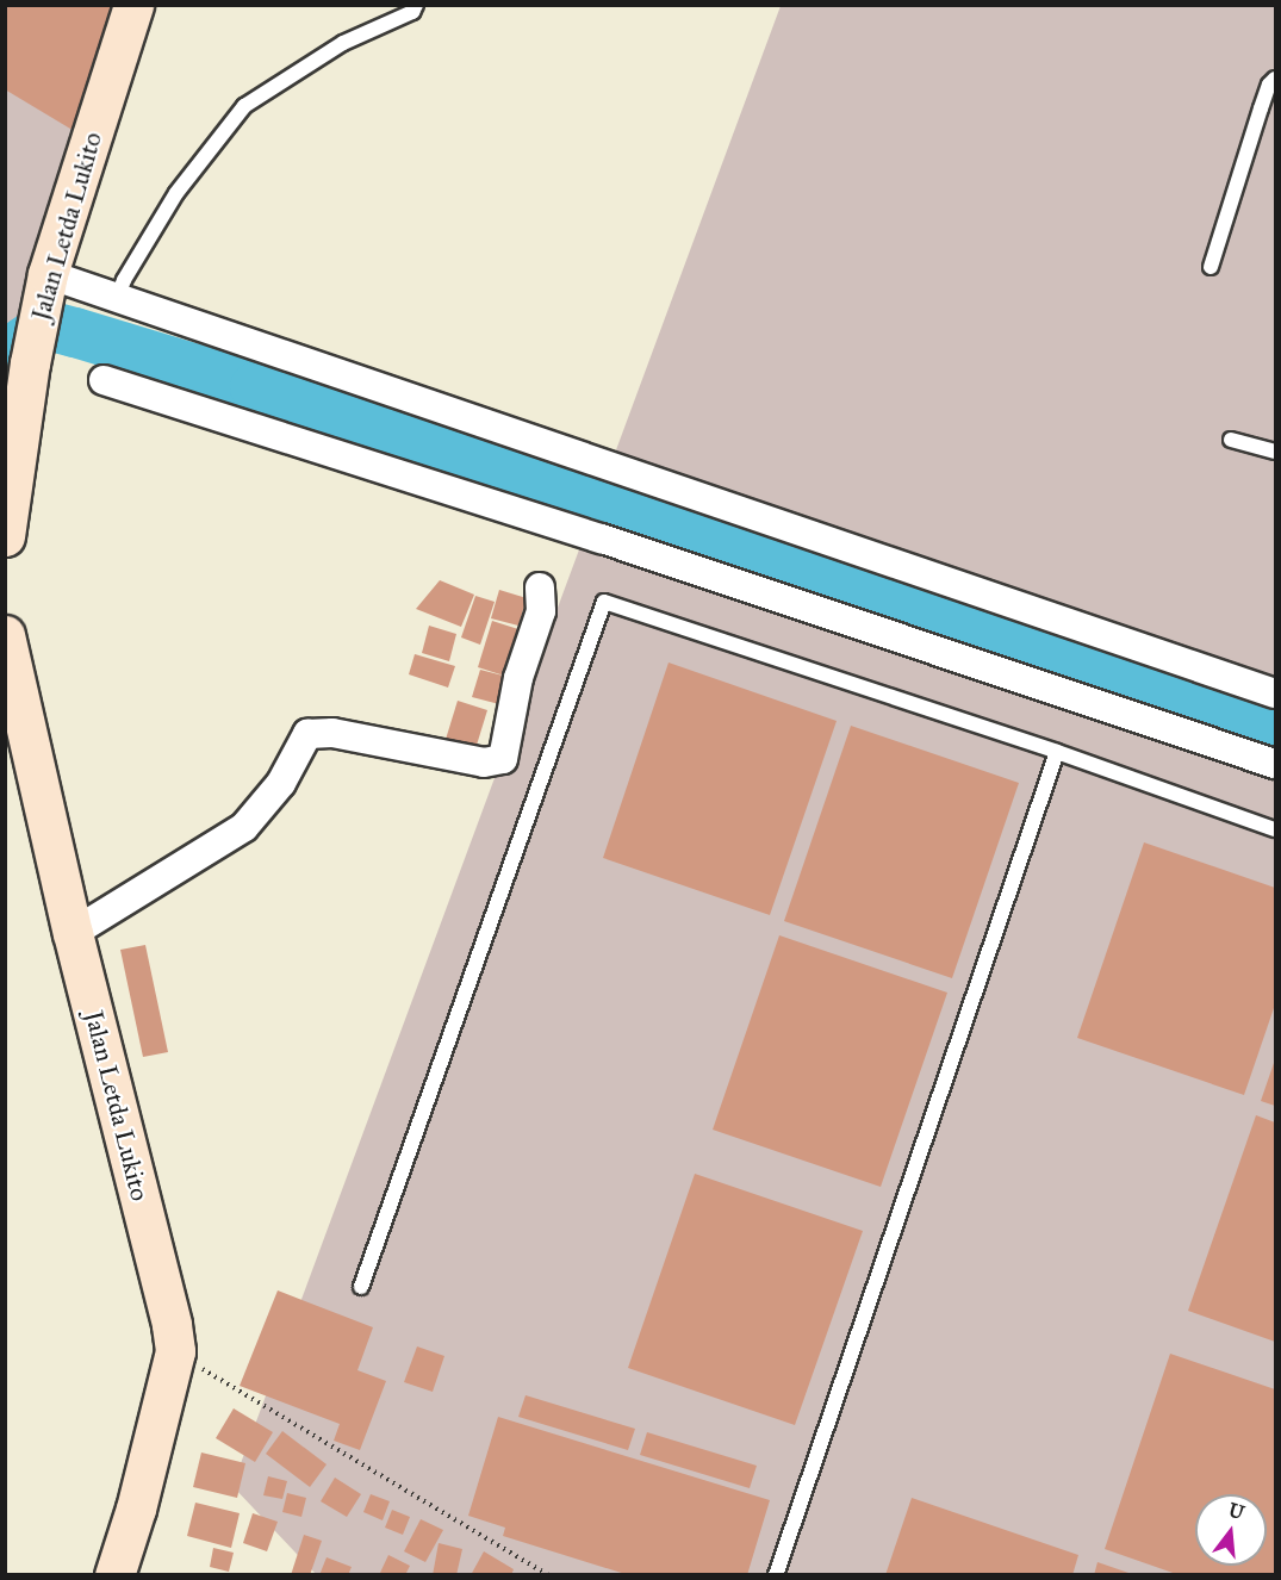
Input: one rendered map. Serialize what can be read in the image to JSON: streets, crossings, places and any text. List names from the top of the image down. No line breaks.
{"streets":{"street":["Jalan Letda Lukito"]},"north":"top"}
